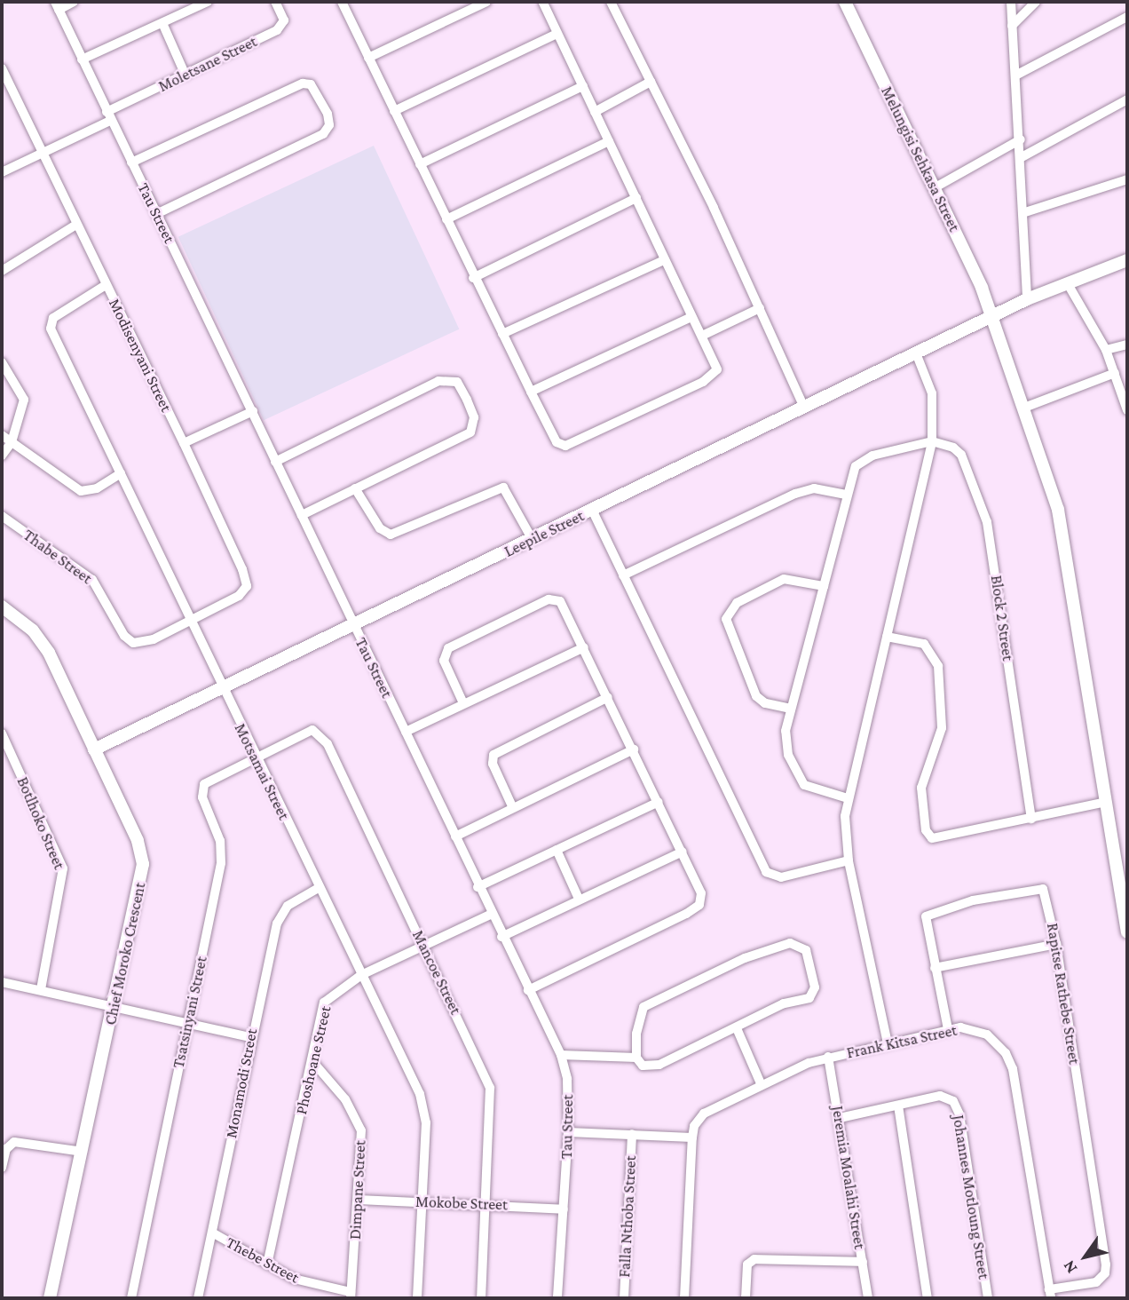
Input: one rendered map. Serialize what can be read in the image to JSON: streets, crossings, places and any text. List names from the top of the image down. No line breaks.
{"streets":{"street":["Moletsane Street","Melungisi Sehkasa Street","Tau Street","Modisenyani Street","Leepile Street","Thabe Street","Block 2 Street","Motsamai Street","Botlhoko Street","Chief Moroko Crescent","Mancoe Street","Rapitse Rathebe Street","Tsatsinyani Street","Frank Kitsa Street","Phoshoane Street","Monamodi Street","Jeremia Moalahi Street","Dimpane Street","Johannes Motloung Street","Mokobe Street","Falla Nthoba Street","Thebe Street"]},"crossings":[["Moletsane Street","Tau Street"],["Moletsane Street","Modisenyani Street"],["Melungisi Sehkasa Street","Leepile Street"],["Tau Street","Leepile Street"],["Tau Street","Phoshoane Street"],["Tau Street","Mokobe Street"],["Modisenyani Street","Thabe Street"],["Modisenyani Street","Motsamai Street"],["Leepile Street","Motsamai Street"],["Leepile Street","Chief Moroko Crescent"],["Thabe Street","Motsamai Street"],["Motsamai Street","Mancoe Street"],["Motsamai Street","Tsatsinyani Street"],["Motsamai Street","Phoshoane Street"],["Motsamai Street","Monamodi Street"],["Motsamai Street","Mokobe Street"],["Mancoe Street","Tsatsinyani Street"],["Mancoe Street","Phoshoane Street"],["Mancoe Street","Mokobe Street"],["Rapitse Rathebe Street","Frank Kitsa Street"],["Frank Kitsa Street","Jeremia Moalahi Street"],["Phoshoane Street","Dimpane Street"],["Phoshoane Street","Thebe Street"],["Monamodi Street","Thebe Street"],["Jeremia Moalahi Street","Johannes Motloung Street"],["Dimpane Street","Mokobe Street"],["Dimpane Street","Thebe Street"]],"north":"bottom left"}
